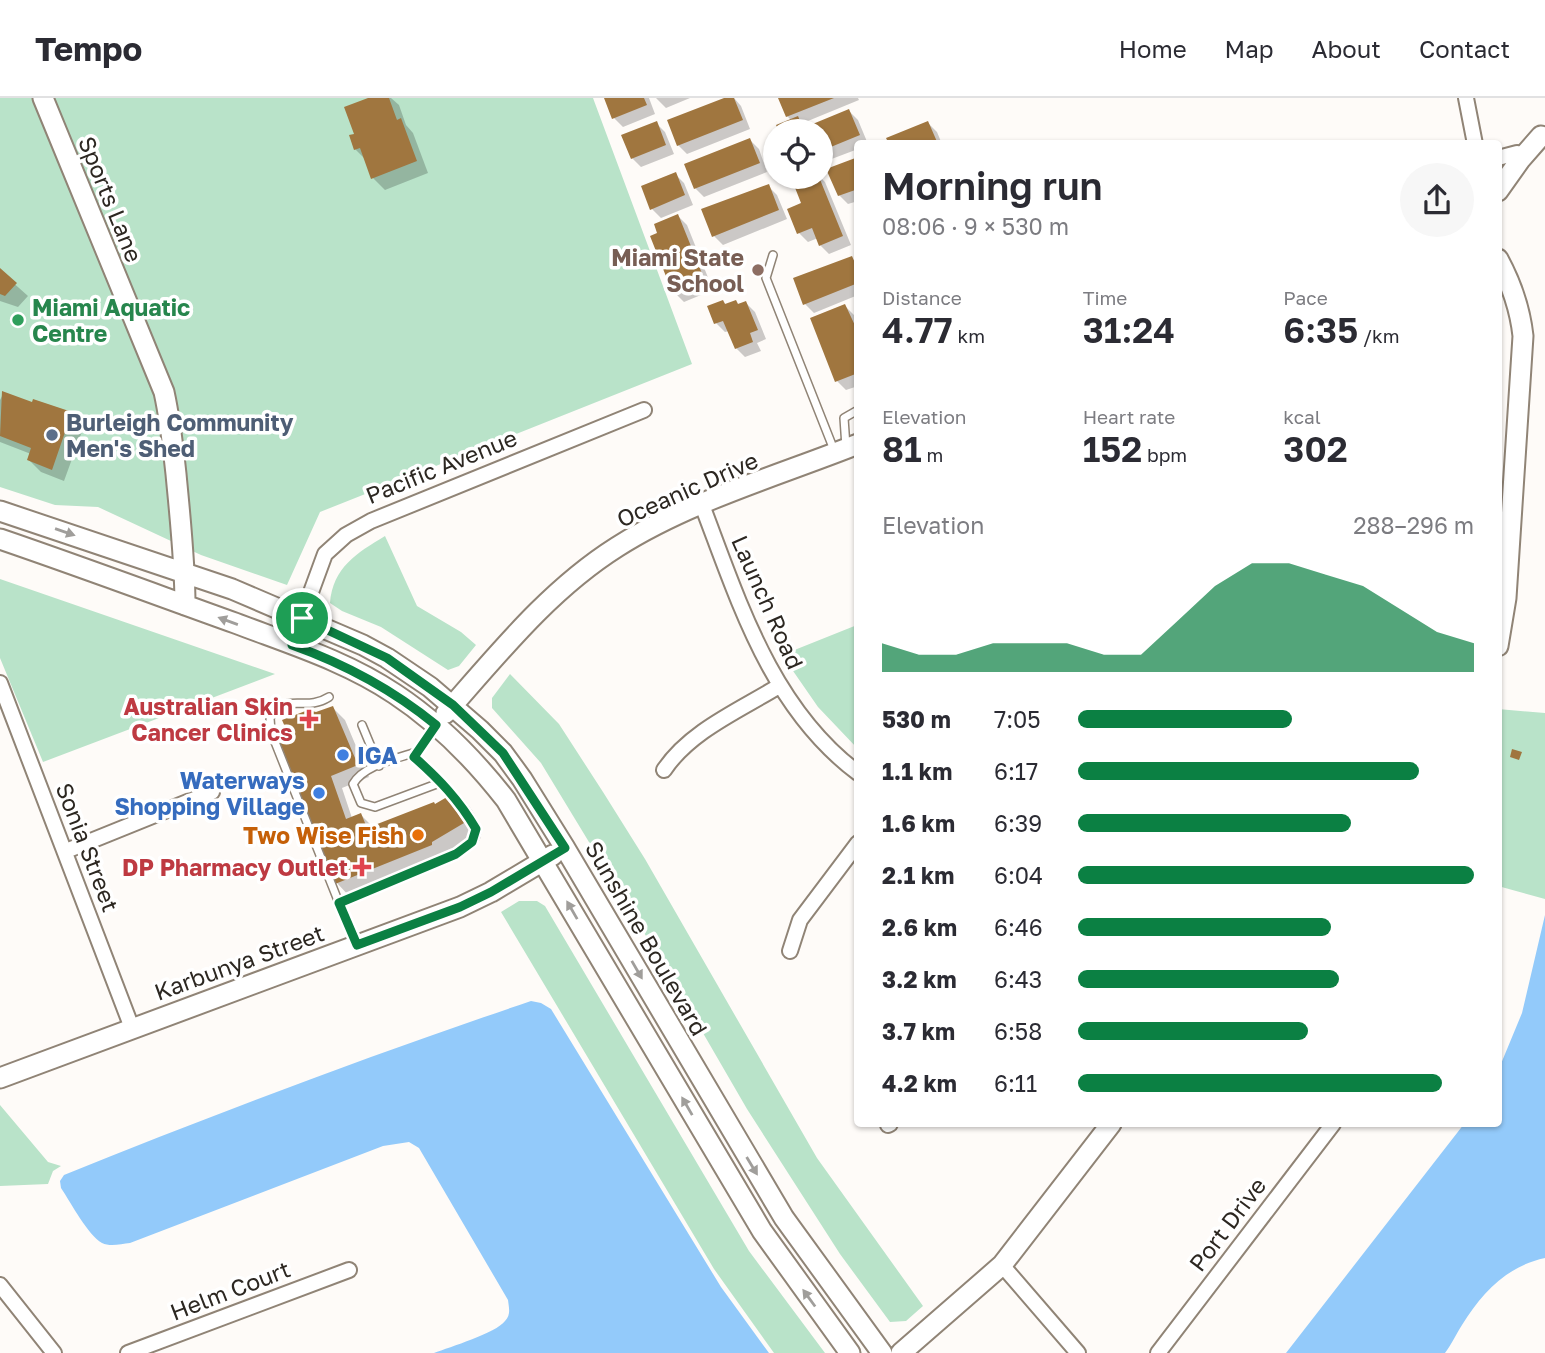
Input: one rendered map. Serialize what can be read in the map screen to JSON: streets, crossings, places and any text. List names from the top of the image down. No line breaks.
{"streets":{"main road":["Sports Lane","Oceanic Drive","Sunshine Boulevard","Karbunya Street"],"street":["Pacific Avenue","Launch Road","Sonia Street","Port Drive","Helm Court"]},"crossings":[["Pacific Avenue","Sunshine Boulevard"],["Oceanic Drive","Launch Road"],["Oceanic Drive","Sunshine Boulevard"],["Sonia Street","Karbunya Street"],["Sunshine Boulevard","Karbunya Street"]],"places":{"other":["Miami State School","Miami Aquatic Centre","Burleigh Community Men's Shed","IGA","Waterways Shopping Village","Two Wise Fish"],"health":["Australian Skin Cancer Clinics","DP Pharmacy Outlet"]},"page":{"header":"Tempo","nav":["Home","Map","About","Contact"],"heading":["Morning run","08:06 · 9 × 530 m"],"stats":[["Distance","4.77 km"],["Time","31:24"],["Pace","6:35 /km"],["Elevation","81 m"],["Heart rate","152 bpm"],["kcal","302"]],"chart":["Elevation","288–296 m"],"list":[{"name":"530 m","note":"7:05"},{"name":"1.1 km","note":"6:17"},{"name":"1.6 km","note":"6:39"},{"name":"2.1 km","note":"6:04"},{"name":"2.6 km","note":"6:46"},{"name":"3.2 km","note":"6:43"},{"name":"3.7 km","note":"6:58"},{"name":"4.2 km","note":"6:11"}]}}
